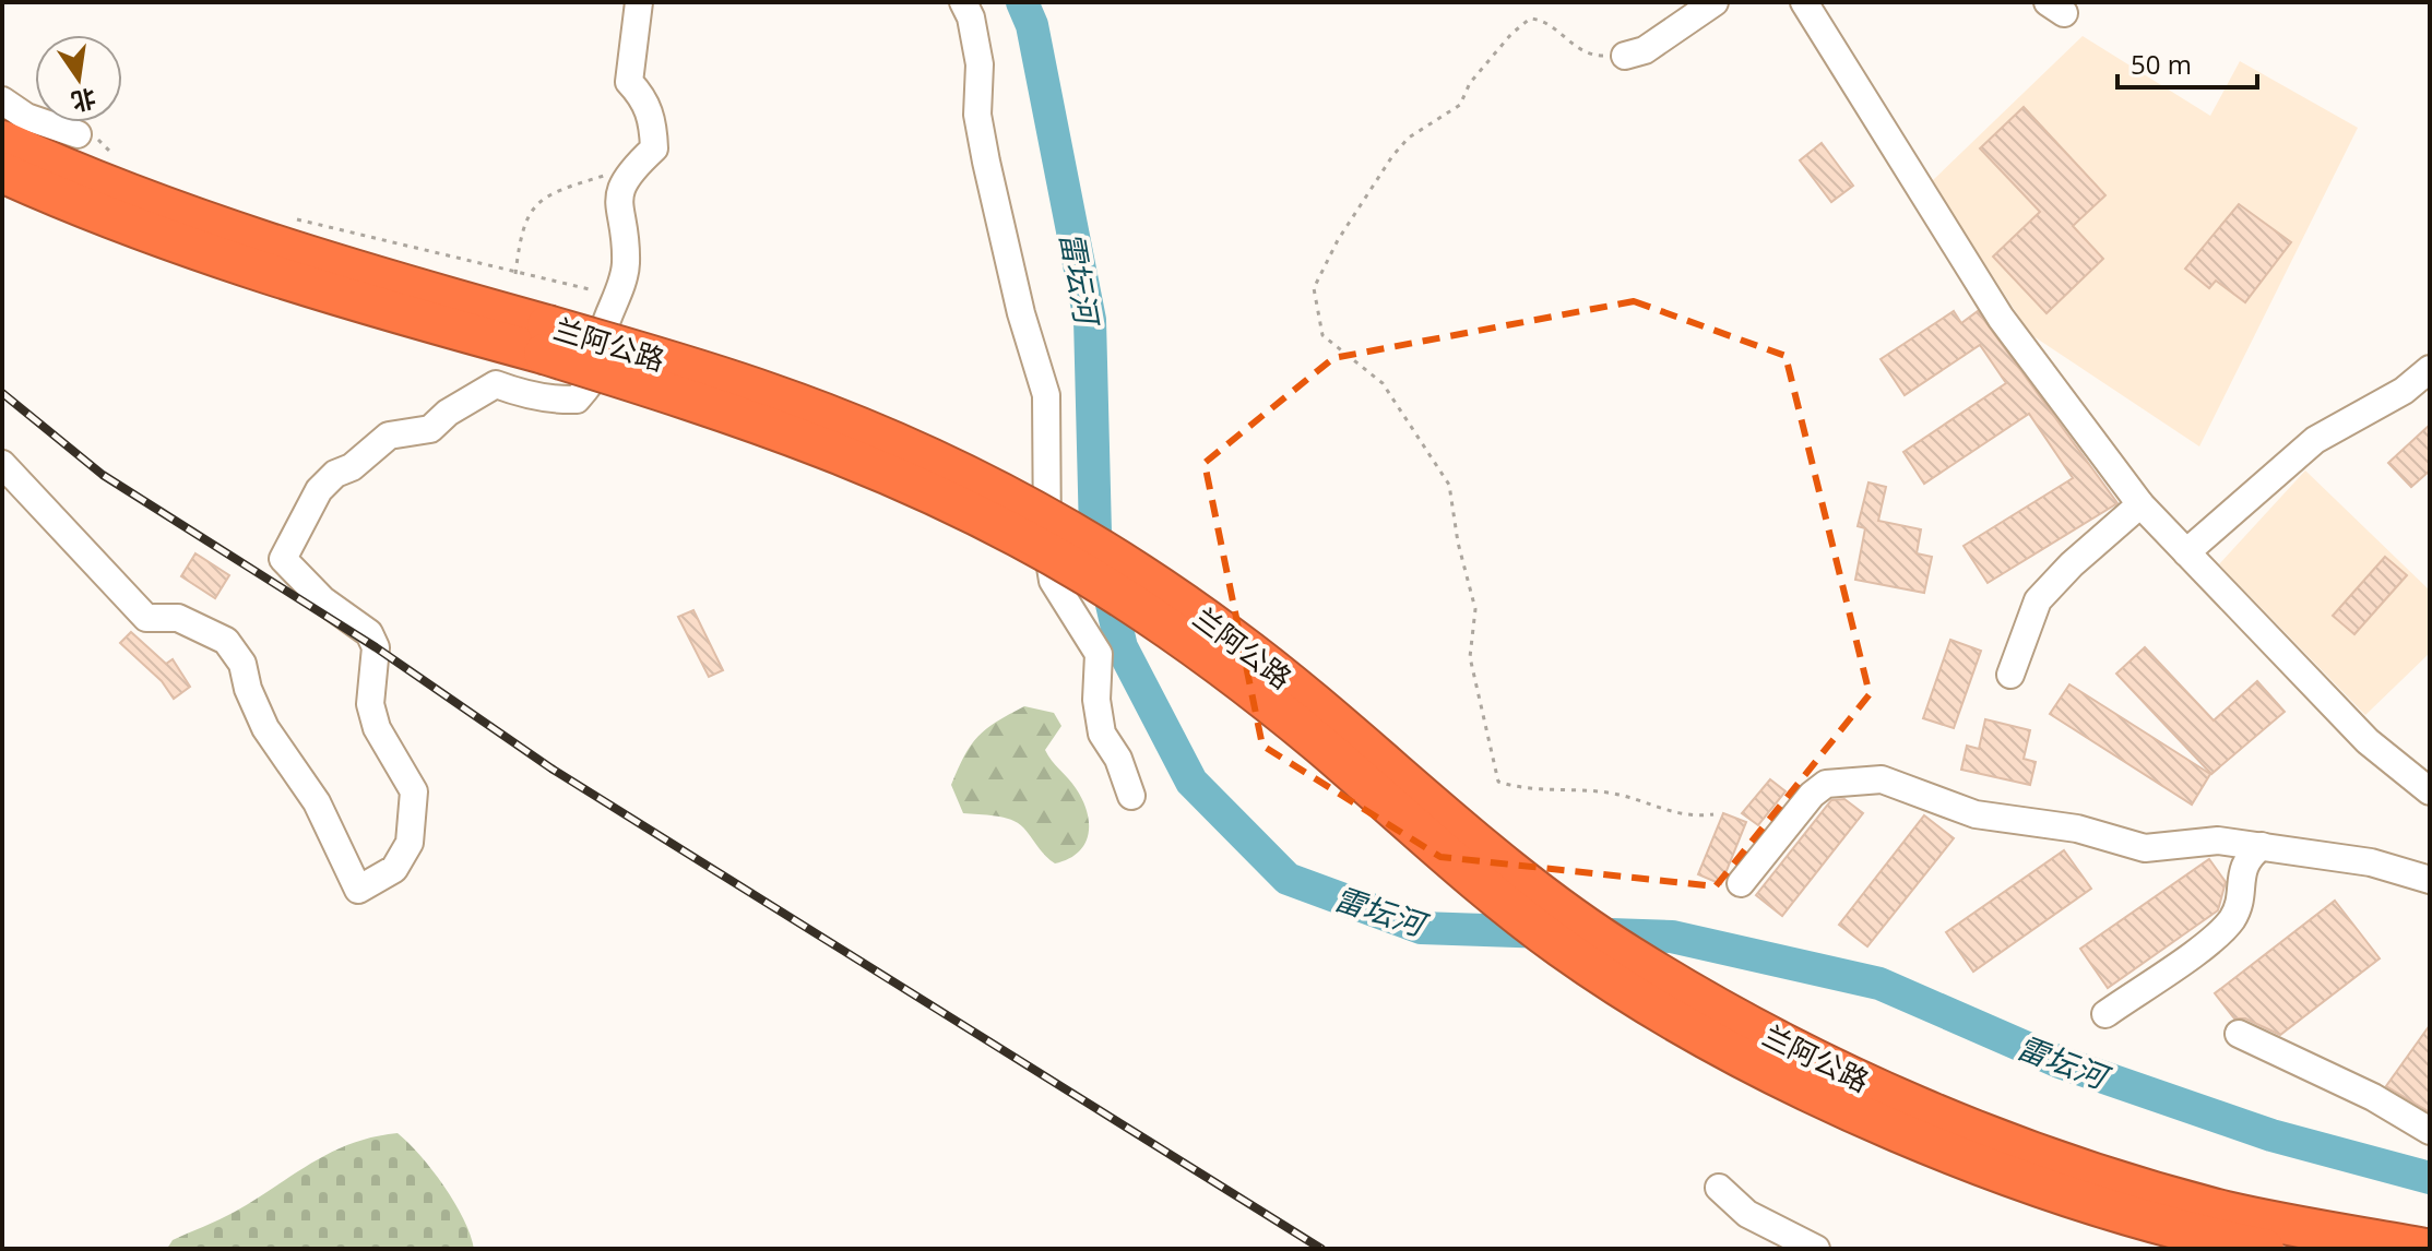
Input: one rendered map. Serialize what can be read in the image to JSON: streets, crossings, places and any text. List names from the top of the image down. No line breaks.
{"streets":{"highway":["兰阿公路"]},"water":["雷坛河"],"scale_bar":"50 m","north":"bottom"}
